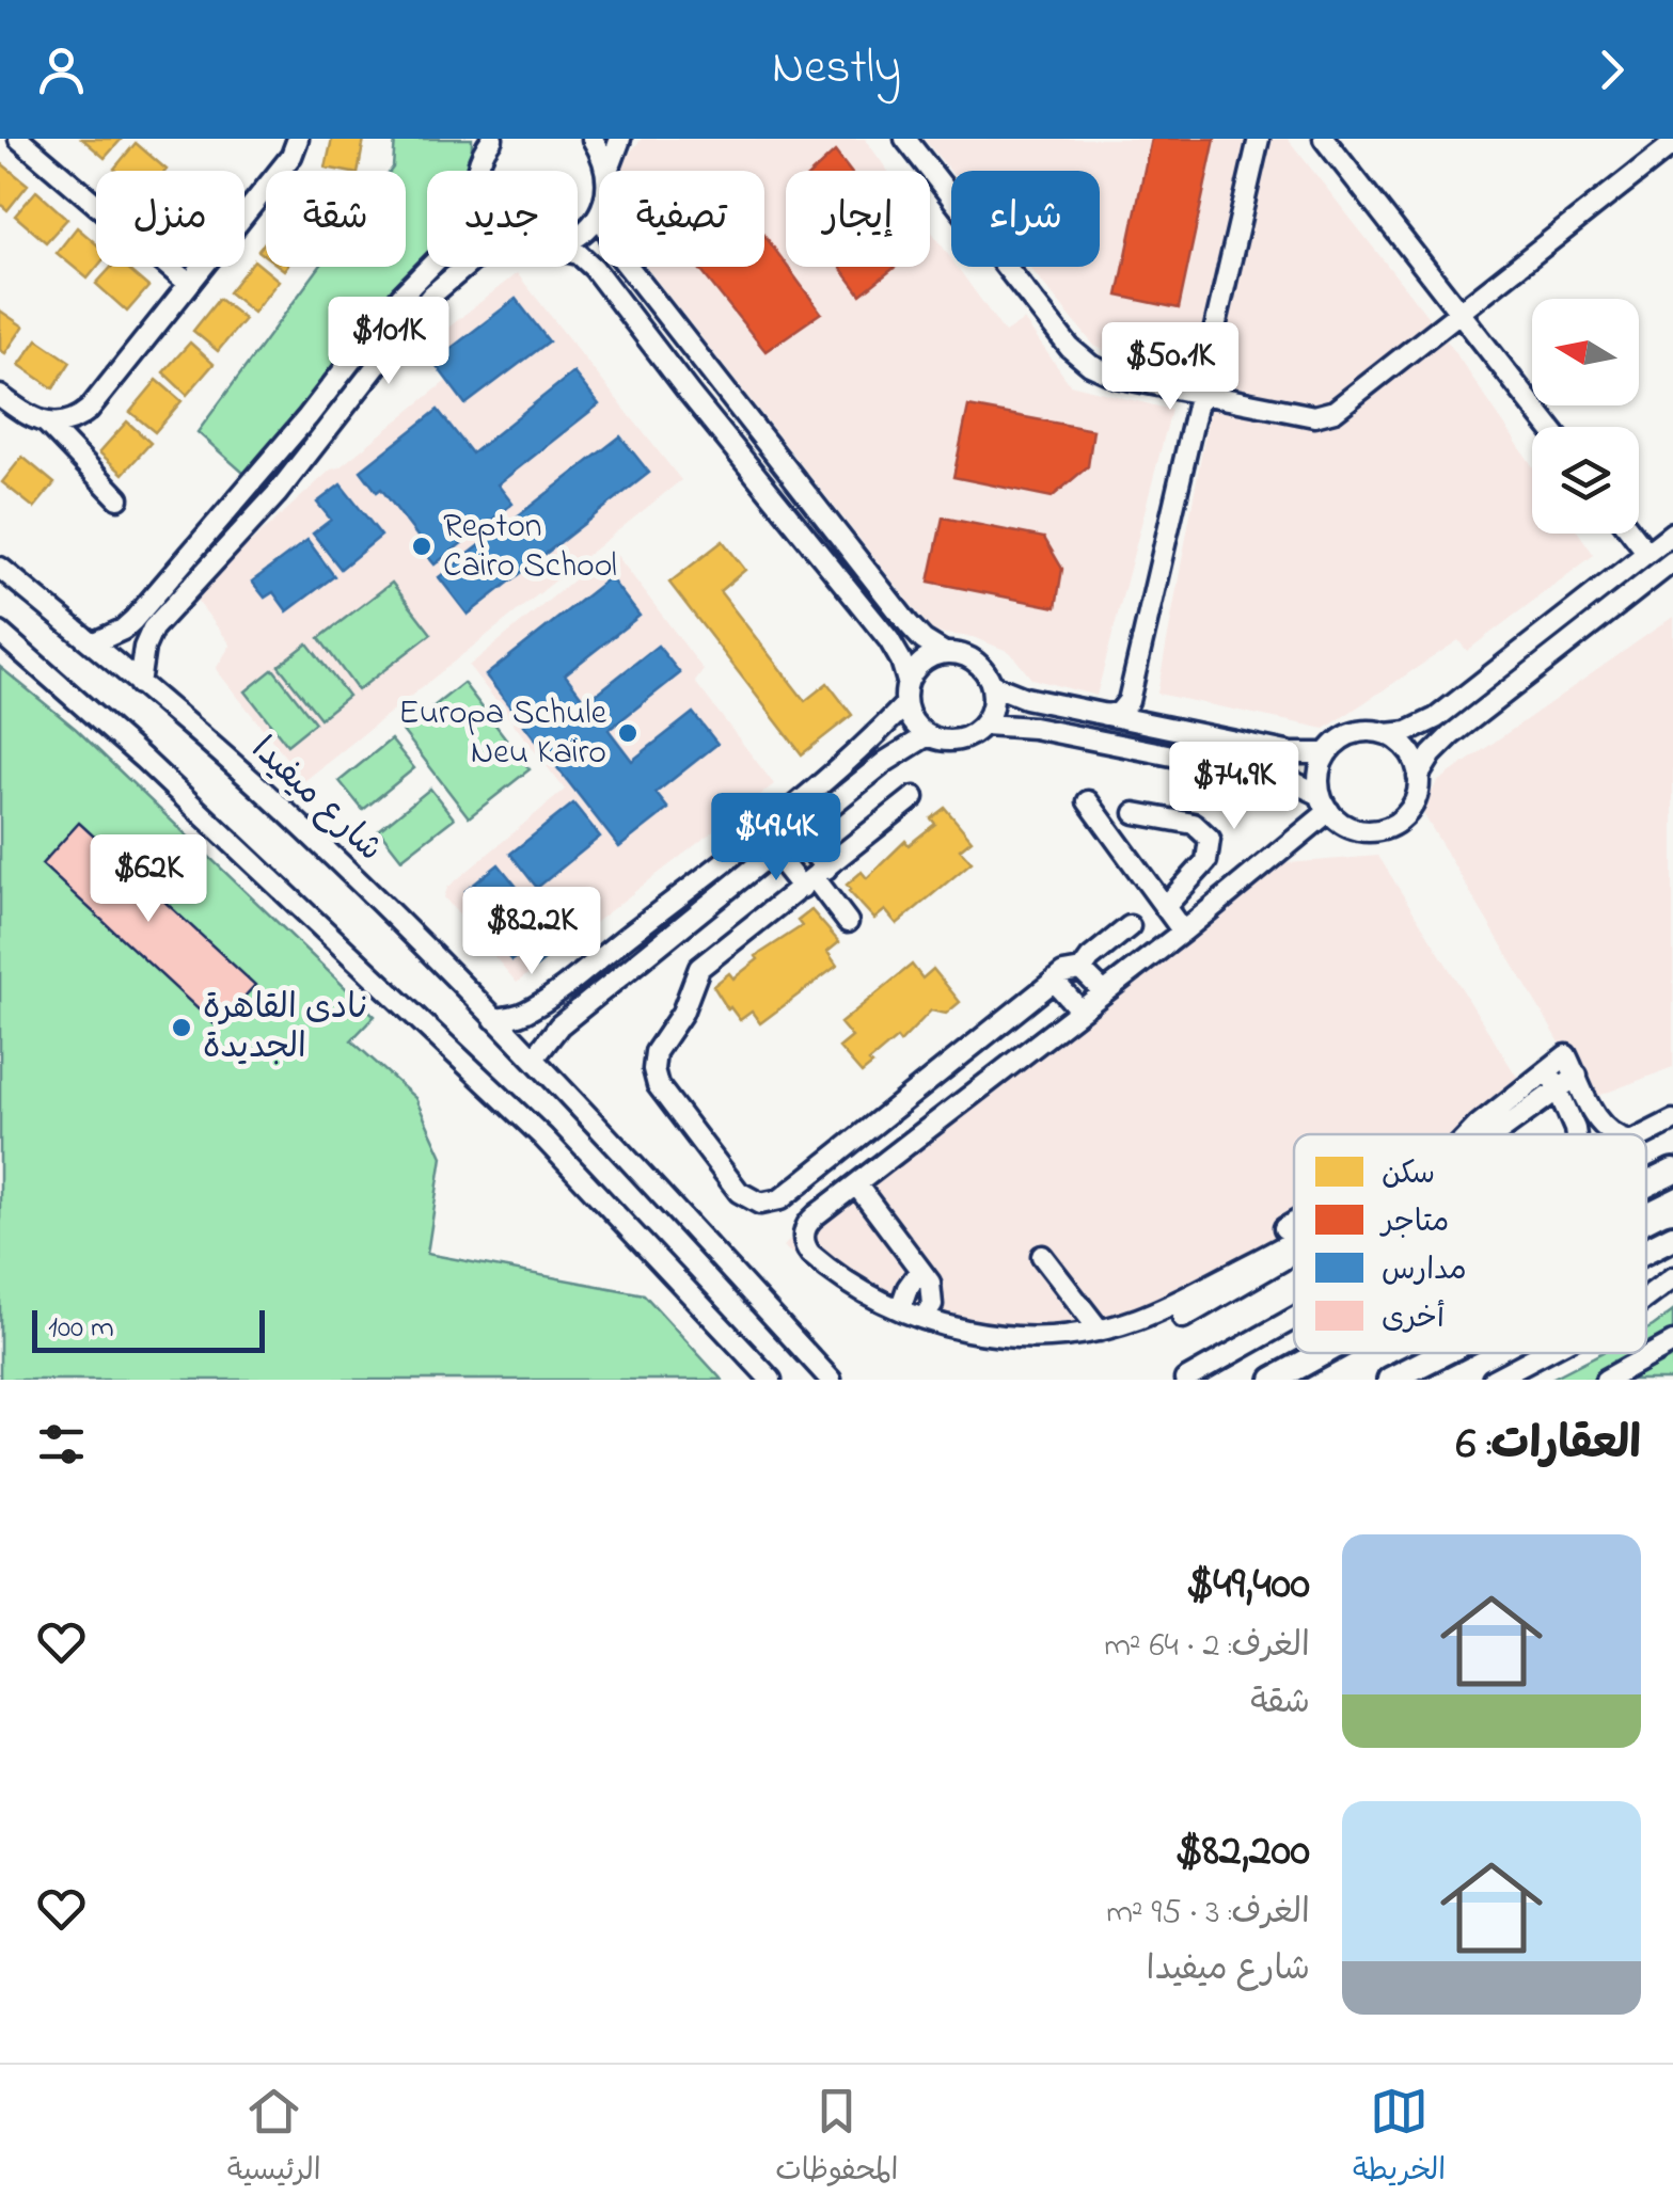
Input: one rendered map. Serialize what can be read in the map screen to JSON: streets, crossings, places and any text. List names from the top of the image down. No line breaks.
{"streets":{"street":["شارع ميفيدا"]},"places":["Repton Cairo School","Europa Schule Neu Kairo","نادى القاهرة الجديدة"],"legend":["سكن","متاجر","مدارس","أخرى"],"scale_bar":"100 m","north":"left","page":{"header":"Nestly","chip":["شراء","إيجار","تصفية","جديد","شقة","منزل"],"price":["$101K","$50.1K","$74.9K","$49.4K","$62K","$82.2K"],"scale":"100 m","heading":"العقارات: 6","list":[{"name":"$49,400","note":"الغرف: 2 · 64 m² · شقة"},{"name":"$82,200","note":"الغرف: 3 · 95 m² · شارع ميفيدا"}],"tabs":["الخريطة","المحفوظات","الرئيسية"]}}
